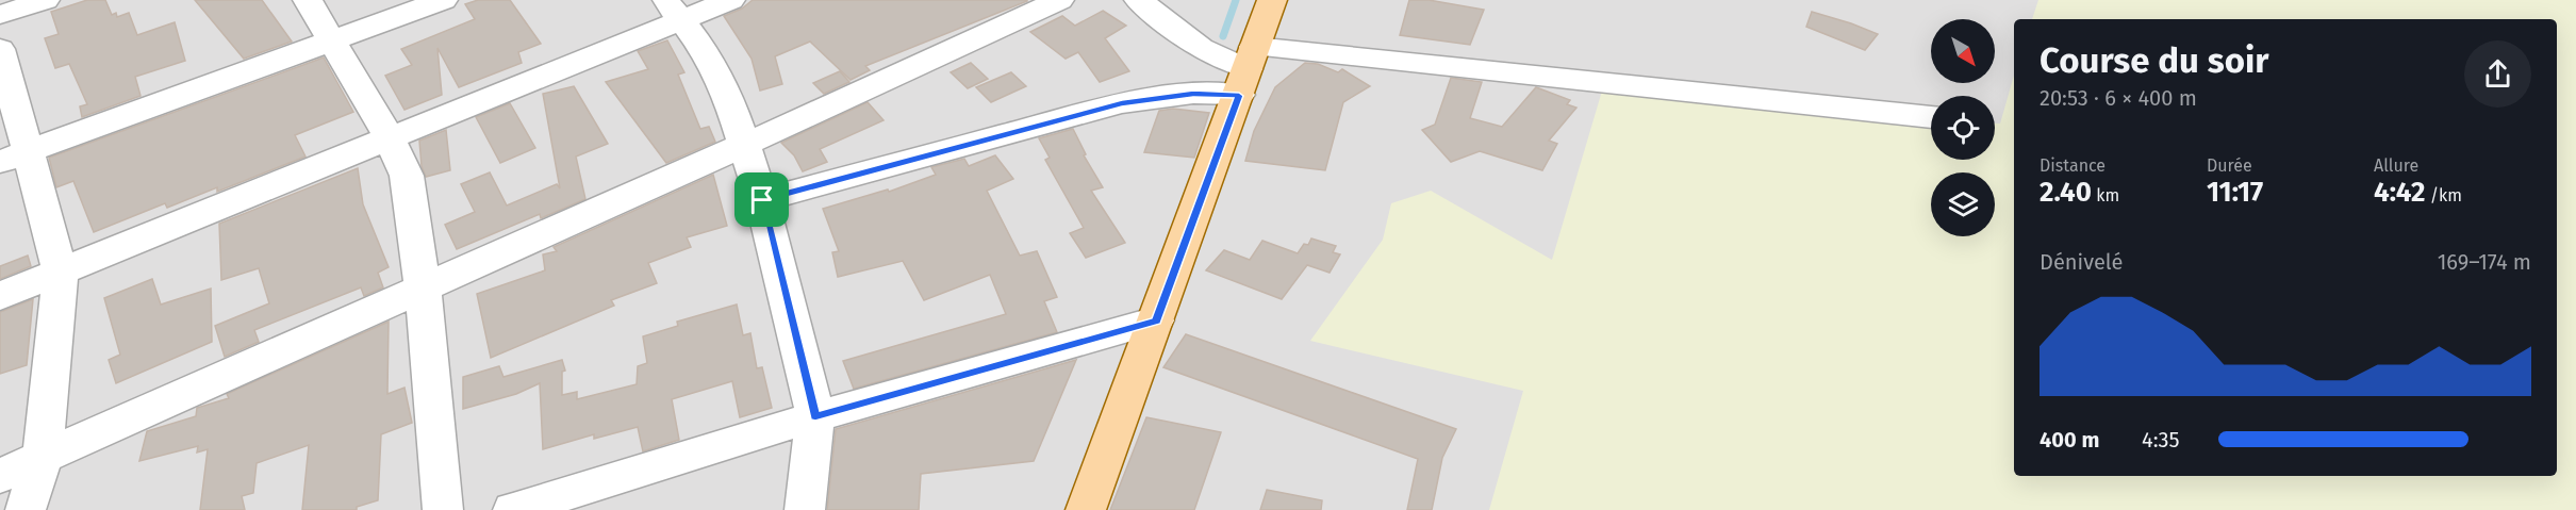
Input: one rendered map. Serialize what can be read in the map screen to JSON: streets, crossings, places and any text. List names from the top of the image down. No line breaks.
{"north":"bottom right","page":{"heading":["Course du soir","20:53 · 6 × 400 m"],"stats":[["Distance","2.40 km"],["Durée","11:17"],["Allure","4:42 /km"]],"chart":["Dénivelé","169–174 m"],"list":[{"name":"400 m","note":"4:35"}]}}
